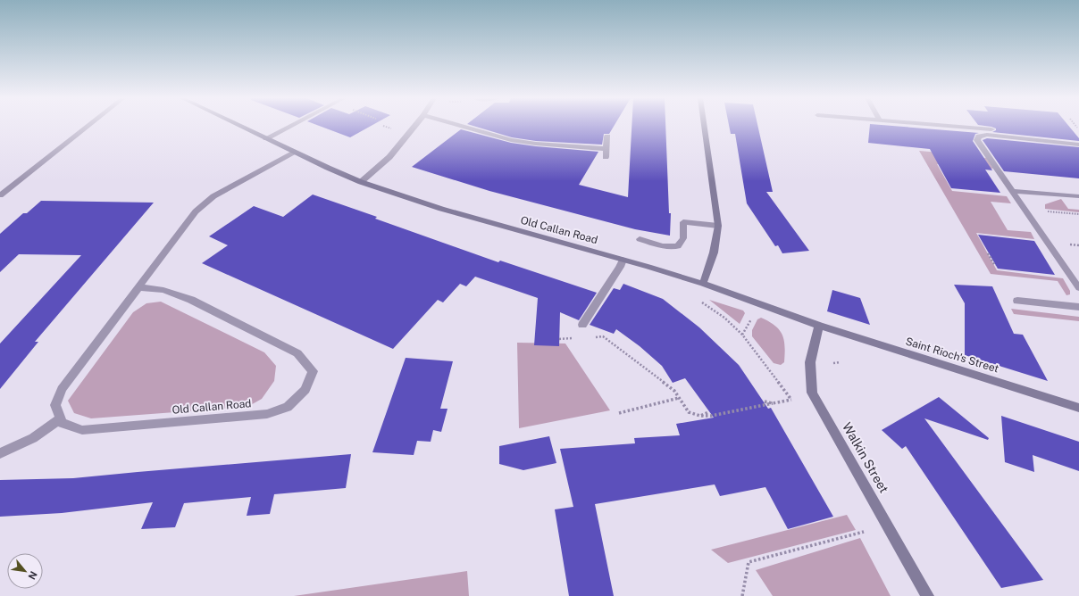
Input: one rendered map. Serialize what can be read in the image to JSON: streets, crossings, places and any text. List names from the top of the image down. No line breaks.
{"streets":{"street":["Old Callan Road","Saint Rioch's Street","Walkin Street"]},"crossings":[["Old Callan Road","Saint Rioch's Street"],["Old Callan Road","Walkin Street"],["Saint Rioch's Street","Walkin Street"]],"north":"bottom right"}
